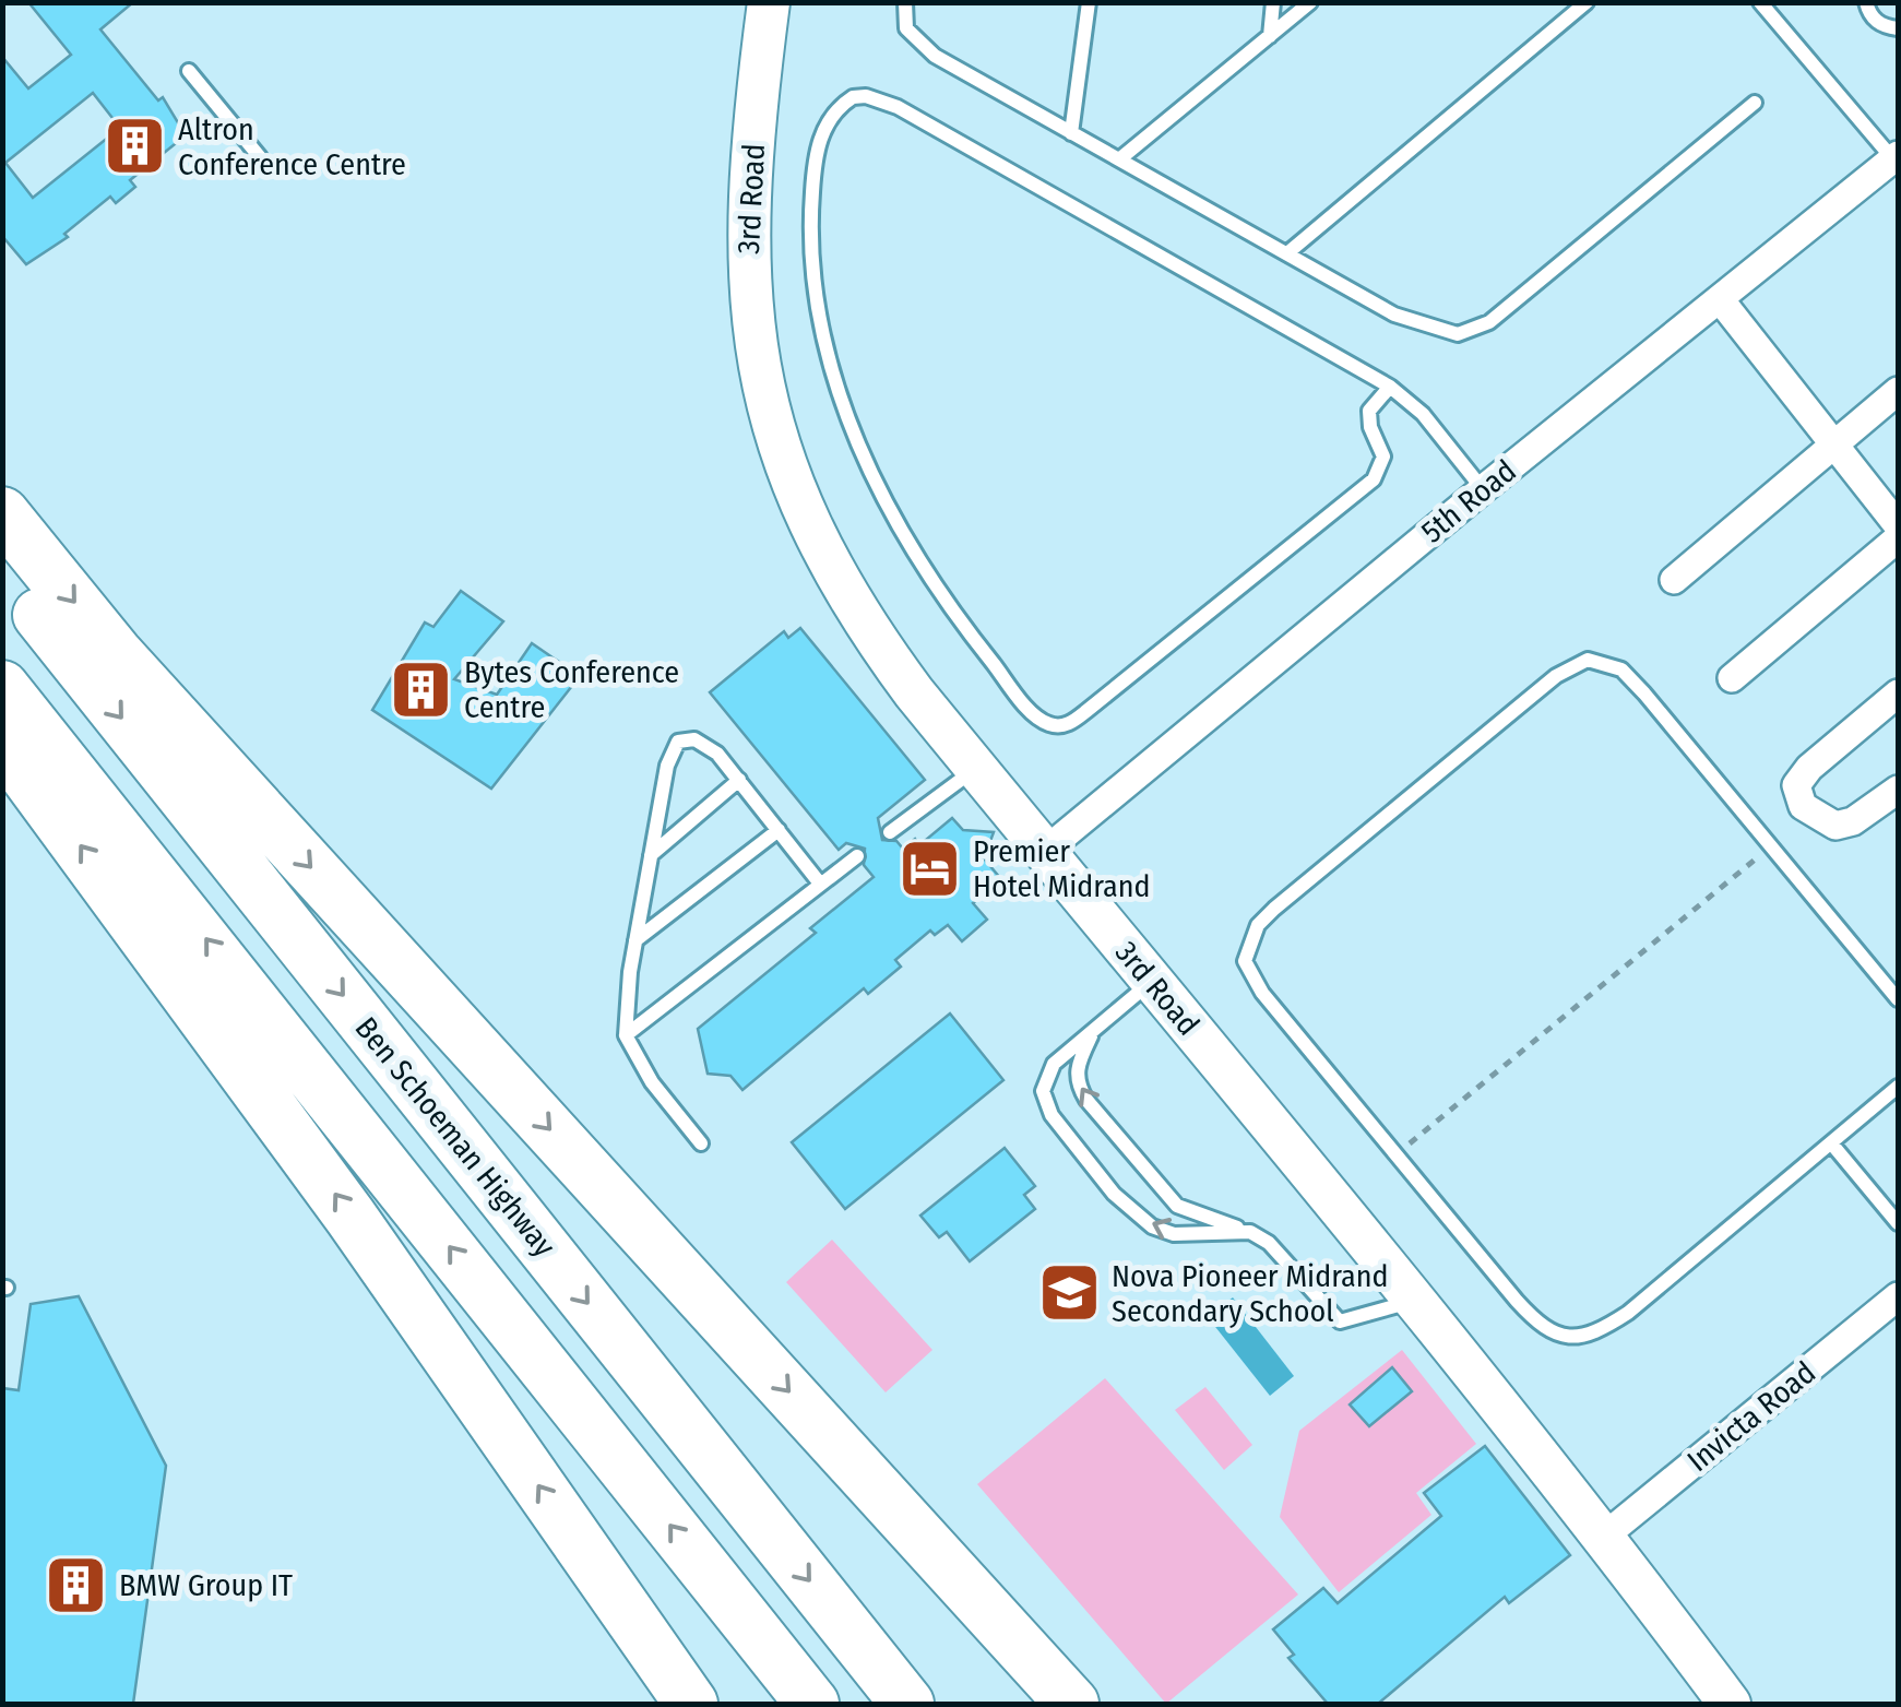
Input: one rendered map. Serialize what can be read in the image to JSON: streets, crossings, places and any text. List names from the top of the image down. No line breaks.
{"streets":{"highway":["Ben Schoeman Highway"],"street":["3rd Road","5th Road","Invicta Road"]},"crossings":[["3rd Road","5th Road"],["3rd Road","Invicta Road"]],"places":{"building":["Altron Conference Centre","Bytes Conference Centre","BMW Group IT"],"hotel":["Premier Hotel Midrand"],"school or university":["Nova Pioneer Midrand Secondary School"]}}
